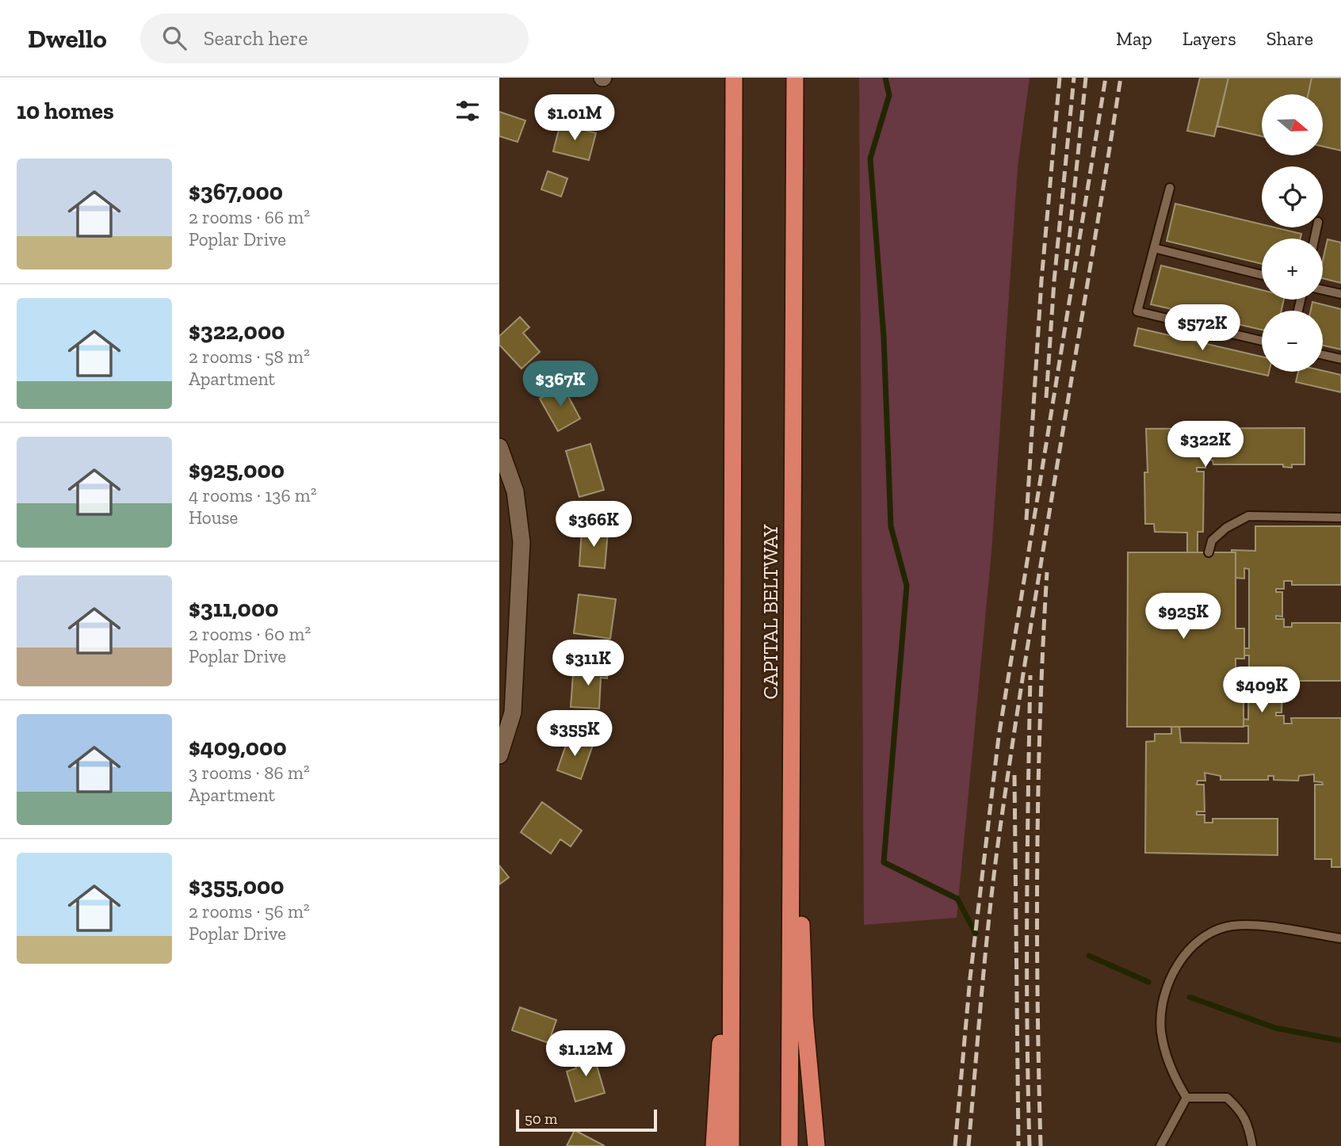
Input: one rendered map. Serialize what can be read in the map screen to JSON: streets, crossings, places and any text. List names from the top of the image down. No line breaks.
{"streets":{"highway":["CAPITAL BELTWAY"]},"scale_bar":"50 m","north":"right","page":{"header":"Dwello","search":"Search here","nav":["Map","Layers","Share"],"heading":"10 homes","map_buttons":["+","−"],"price":["$1.01M","$572K","$367K","$322K","$366K","$925K","$311K","$409K","$355K","$1.12M"],"list":[{"name":"$367,000","note":"2 rooms · 66 m² · Poplar Drive"},{"name":"$322,000","note":"2 rooms · 58 m² · Apartment"},{"name":"$925,000","note":"4 rooms · 136 m² · House"},{"name":"$311,000","note":"2 rooms · 60 m² · Poplar Drive"},{"name":"$409,000","note":"3 rooms · 86 m² · Apartment"},{"name":"$355,000","note":"2 rooms · 56 m² · Poplar Drive"}],"scale":"50 m"}}
